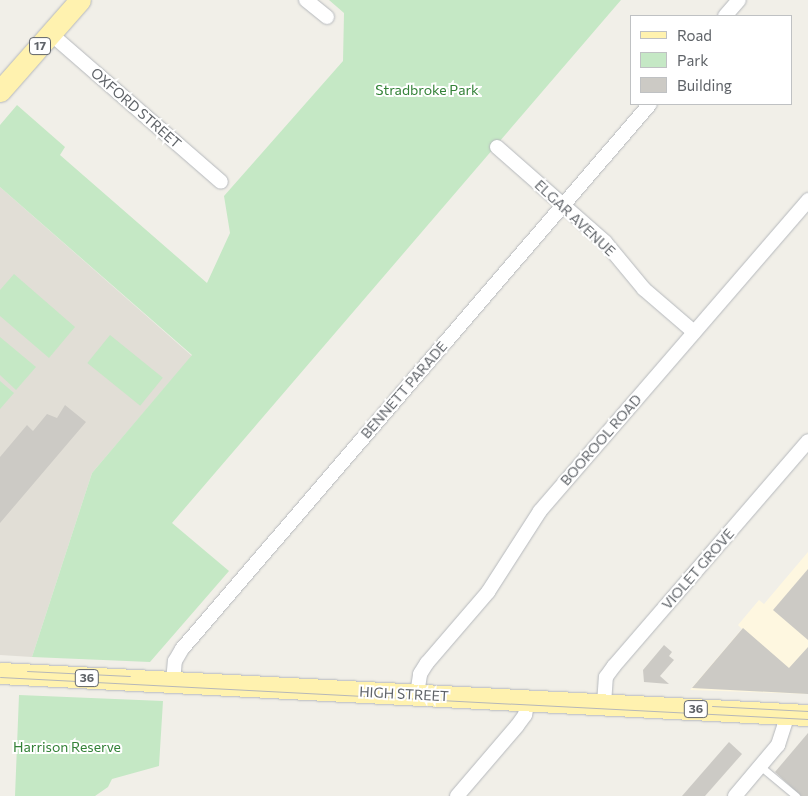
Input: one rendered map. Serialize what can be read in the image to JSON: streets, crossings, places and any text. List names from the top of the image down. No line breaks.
{"streets":{"main road":["17","36","HIGH STREET"],"street":["OXFORD STREET","ELGAR AVENUE","BENNETT PARADE","BOOROOL ROAD","VIOLET GROVE"]},"crossings":[["17","OXFORD STREET"],["ELGAR AVENUE","BENNETT PARADE"],["ELGAR AVENUE","BOOROOL ROAD"],["BENNETT PARADE","HIGH STREET"],["BOOROOL ROAD","HIGH STREET"],["VIOLET GROVE","HIGH STREET"]],"parks":["Stradbroke Park","Harrison Reserve"],"legend":["Road","Park","Building"]}
